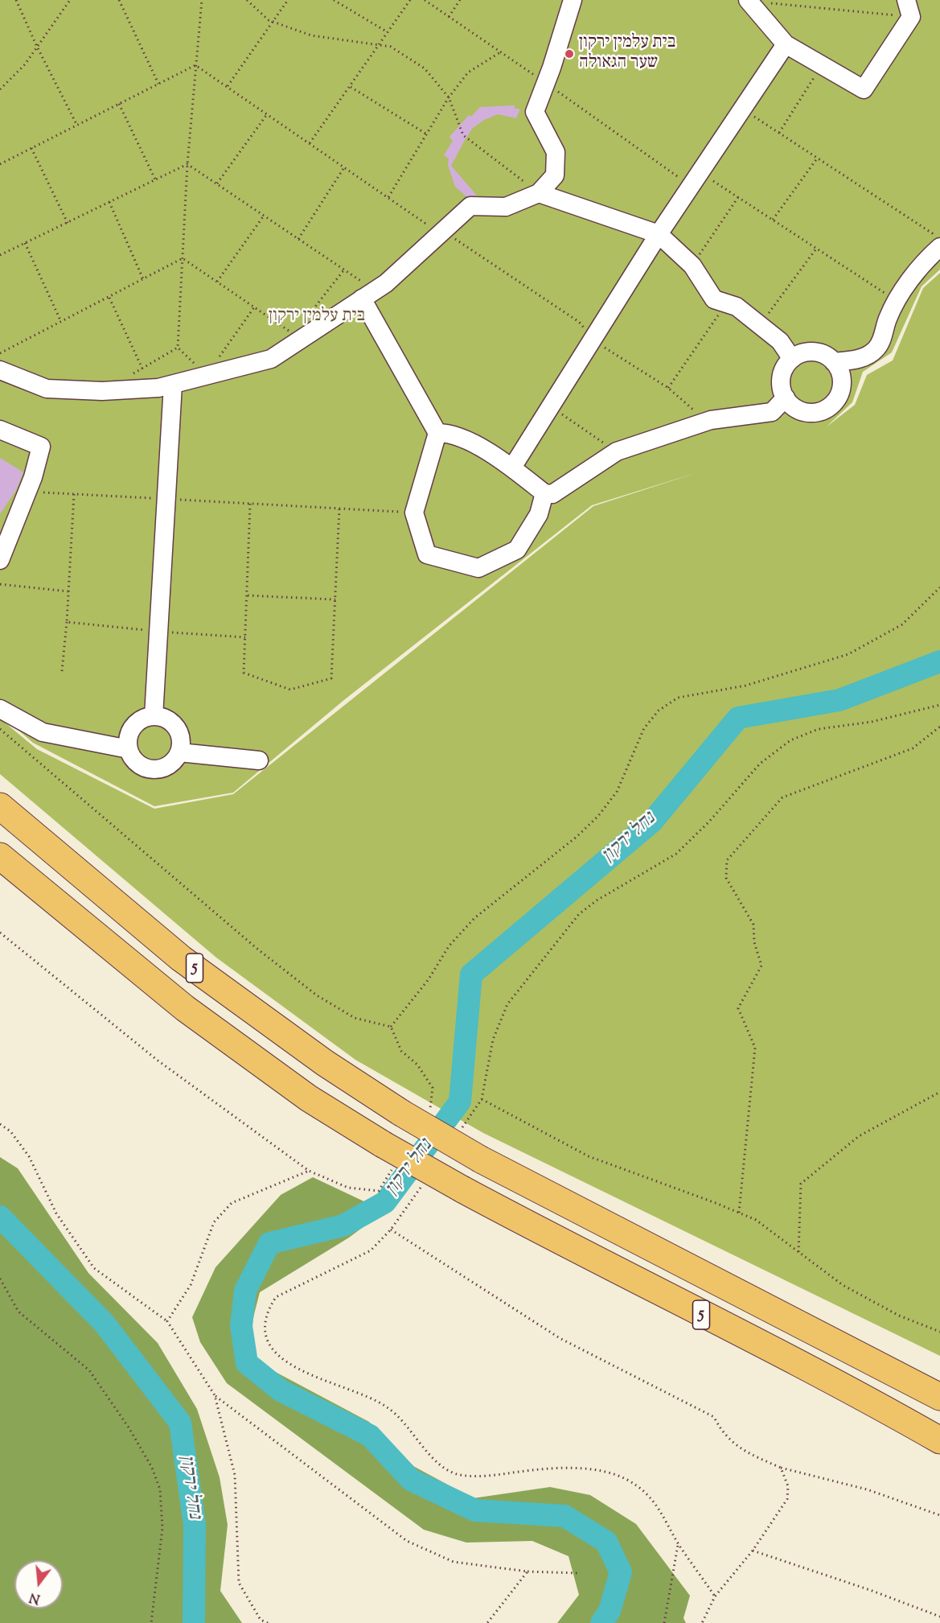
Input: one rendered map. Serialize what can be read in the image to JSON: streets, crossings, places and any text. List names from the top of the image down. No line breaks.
{"streets":{"highway":["5"]},"water":["נחל ירקון"],"parks":["בית עלמין ירקון"],"places":["בית עלמין ירקון שער הגאולה"],"north":"bottom"}
